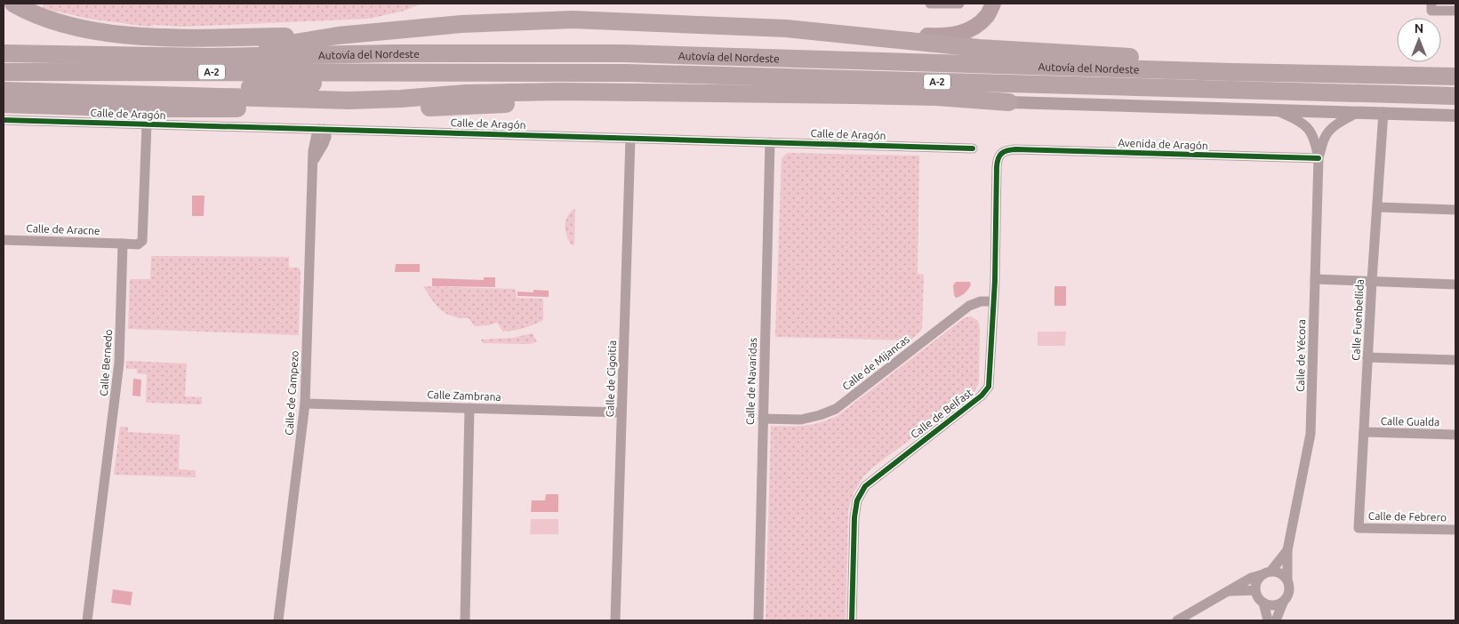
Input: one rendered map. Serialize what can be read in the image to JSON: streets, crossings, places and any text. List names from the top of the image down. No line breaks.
{"streets":{"highway":["Autovía del Nordeste","A-2"],"street":["Calle de Aragón","Avenida de Aragón","Calle de Aracne","Calle Fuenbellida","Calle de Yécora","Calle Bernedo","Calle de Mijancas","Calle de Cigoitia","Calle de Navaridas","Calle de Campezo","Calle Zambrana","Calle de Belfast","Calle Gualda","Calle de Febrero"]},"crossings":[["Calle de Aragón","Calle de Cigoitia"],["Calle de Aragón","Calle de Navaridas"],["Calle de Aragón","Calle de Campezo"],["Avenida de Aragón","Calle de Yécora"],["Avenida de Aragón","Calle de Belfast"],["Calle de Aracne","Calle Bernedo"],["Calle Fuenbellida","Calle Gualda"],["Calle Fuenbellida","Calle de Febrero"],["Calle de Mijancas","Calle de Navaridas"],["Calle de Mijancas","Calle de Belfast"],["Calle de Cigoitia","Calle Zambrana"],["Calle de Campezo","Calle Zambrana"]],"north":"top"}
